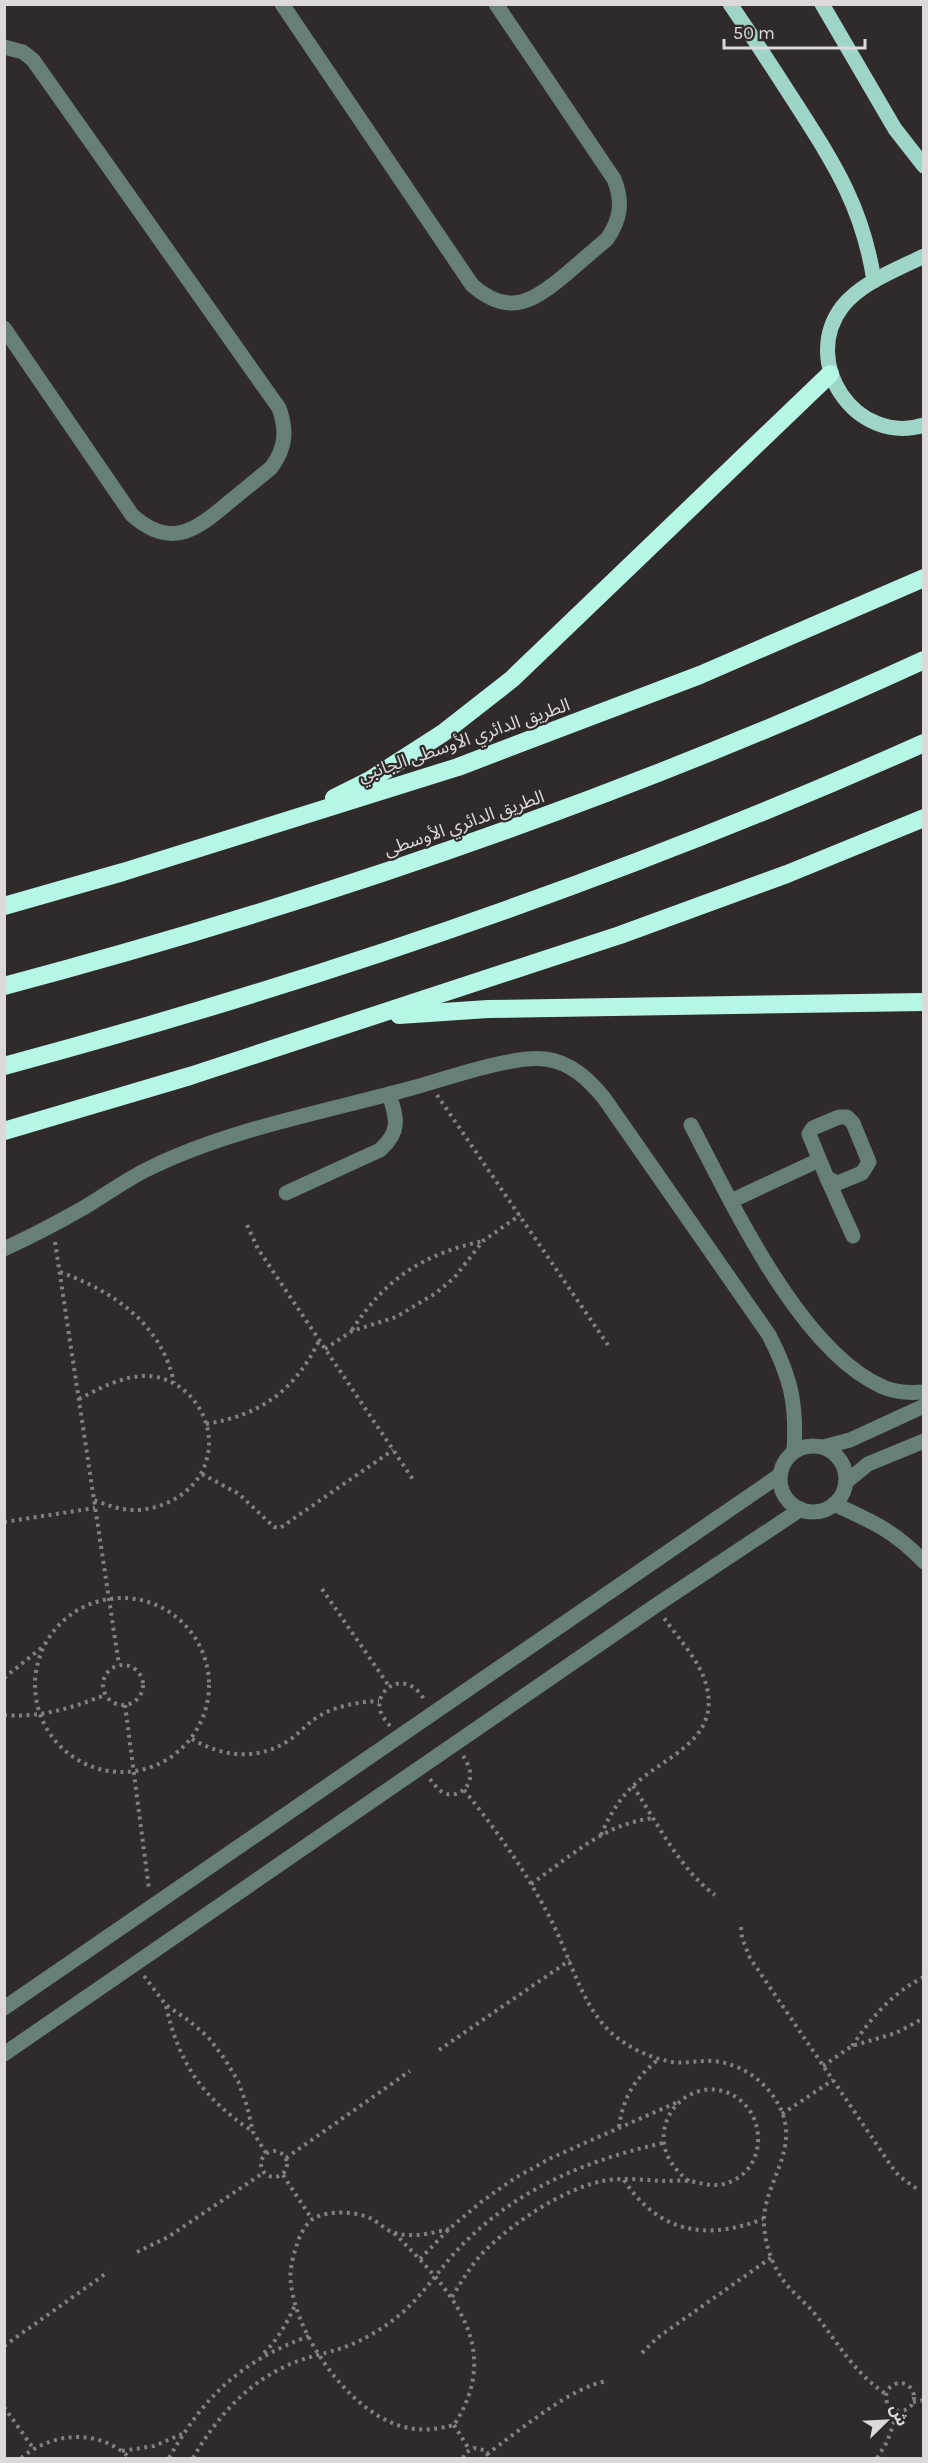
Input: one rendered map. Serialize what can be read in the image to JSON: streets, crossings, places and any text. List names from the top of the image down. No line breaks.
{"streets":{"highway":["الطريق الدائري الأوسطى الجانبي","الطريق الدائري الأوسطى"]},"scale_bar":"50 m","north":"top right"}
